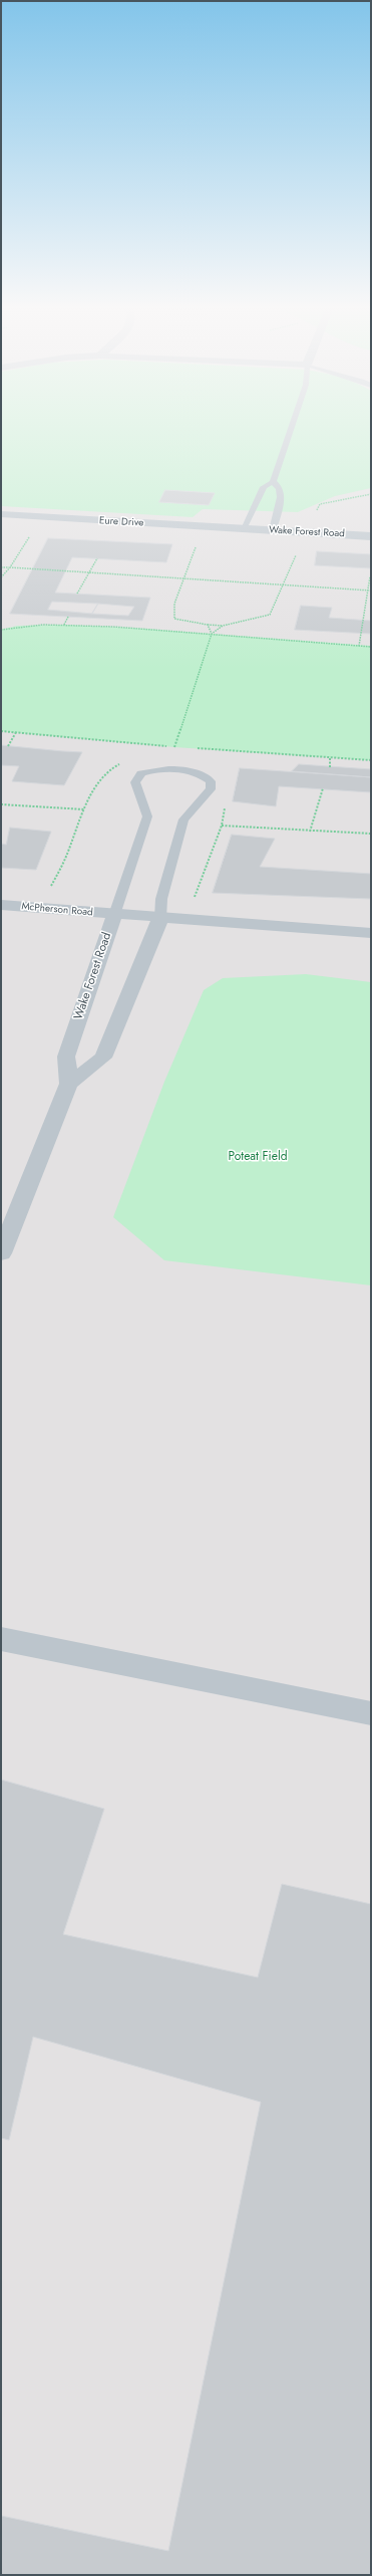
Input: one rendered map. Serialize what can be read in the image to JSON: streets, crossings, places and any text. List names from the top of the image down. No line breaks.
{"streets":{"street":["Eure Drive","Wake Forest Road","McPherson Road"]},"crossings":[["Eure Drive","Wake Forest Road"],["Wake Forest Road","McPherson Road"]],"parks":["Poteat Field"]}
